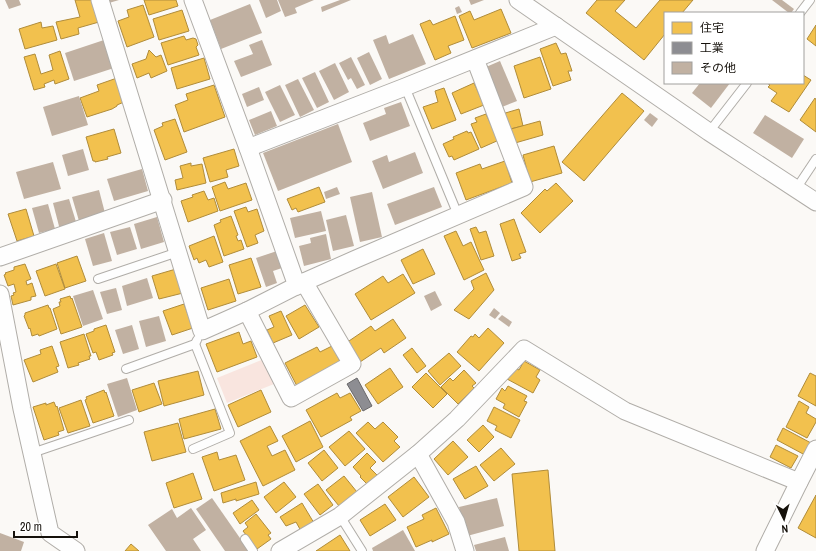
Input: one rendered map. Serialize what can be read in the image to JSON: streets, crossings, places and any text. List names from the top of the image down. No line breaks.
{"legend":["住宅","工業","その他"],"scale_bar":"20 m","north":"bottom"}
